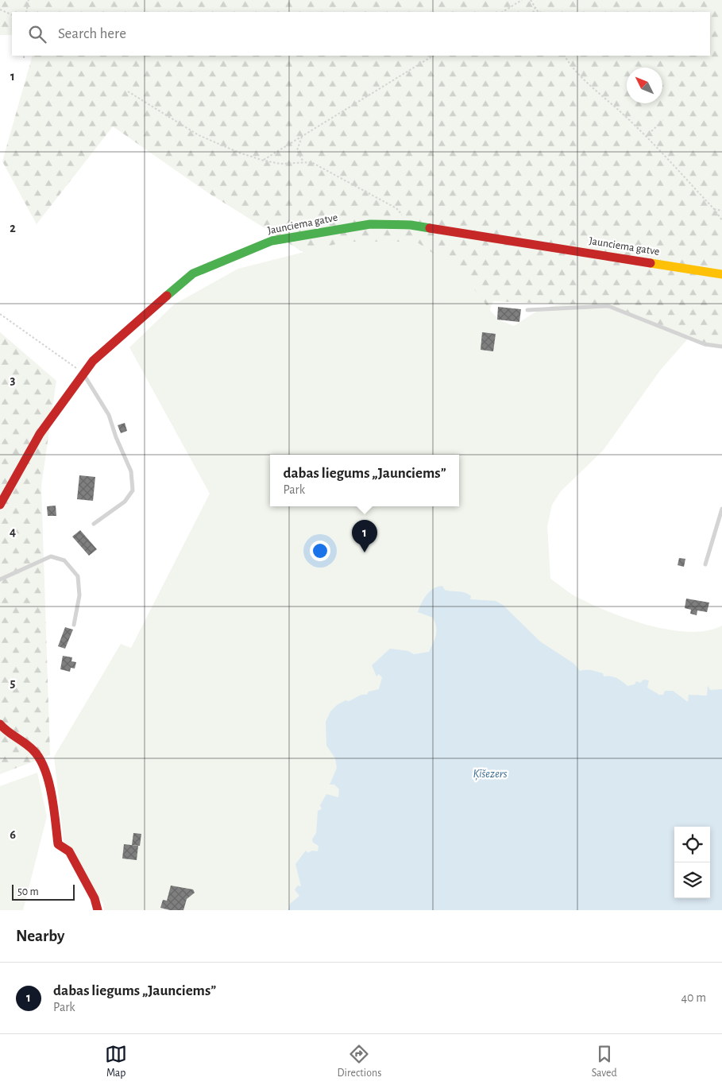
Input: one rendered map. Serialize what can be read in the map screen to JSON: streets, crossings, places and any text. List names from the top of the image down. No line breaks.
{"streets":{"main road":["Jaunciema gatve"]},"water":["Ķīšezers"],"scale_bar":"50 m","north":"top left","page":{"search":"Search here","popup":["dabas liegums „Jaunciems”","Park"],"pins":"1","scale":"50 m","heading":"Nearby","list":[{"mark":"1","name":"dabas liegums „Jaunciems”","note":"Park","value":"40 m"}],"nav":["Map","Directions","Saved"]},"grid":{"rows":["1","2","3","4","5","6"]}}
